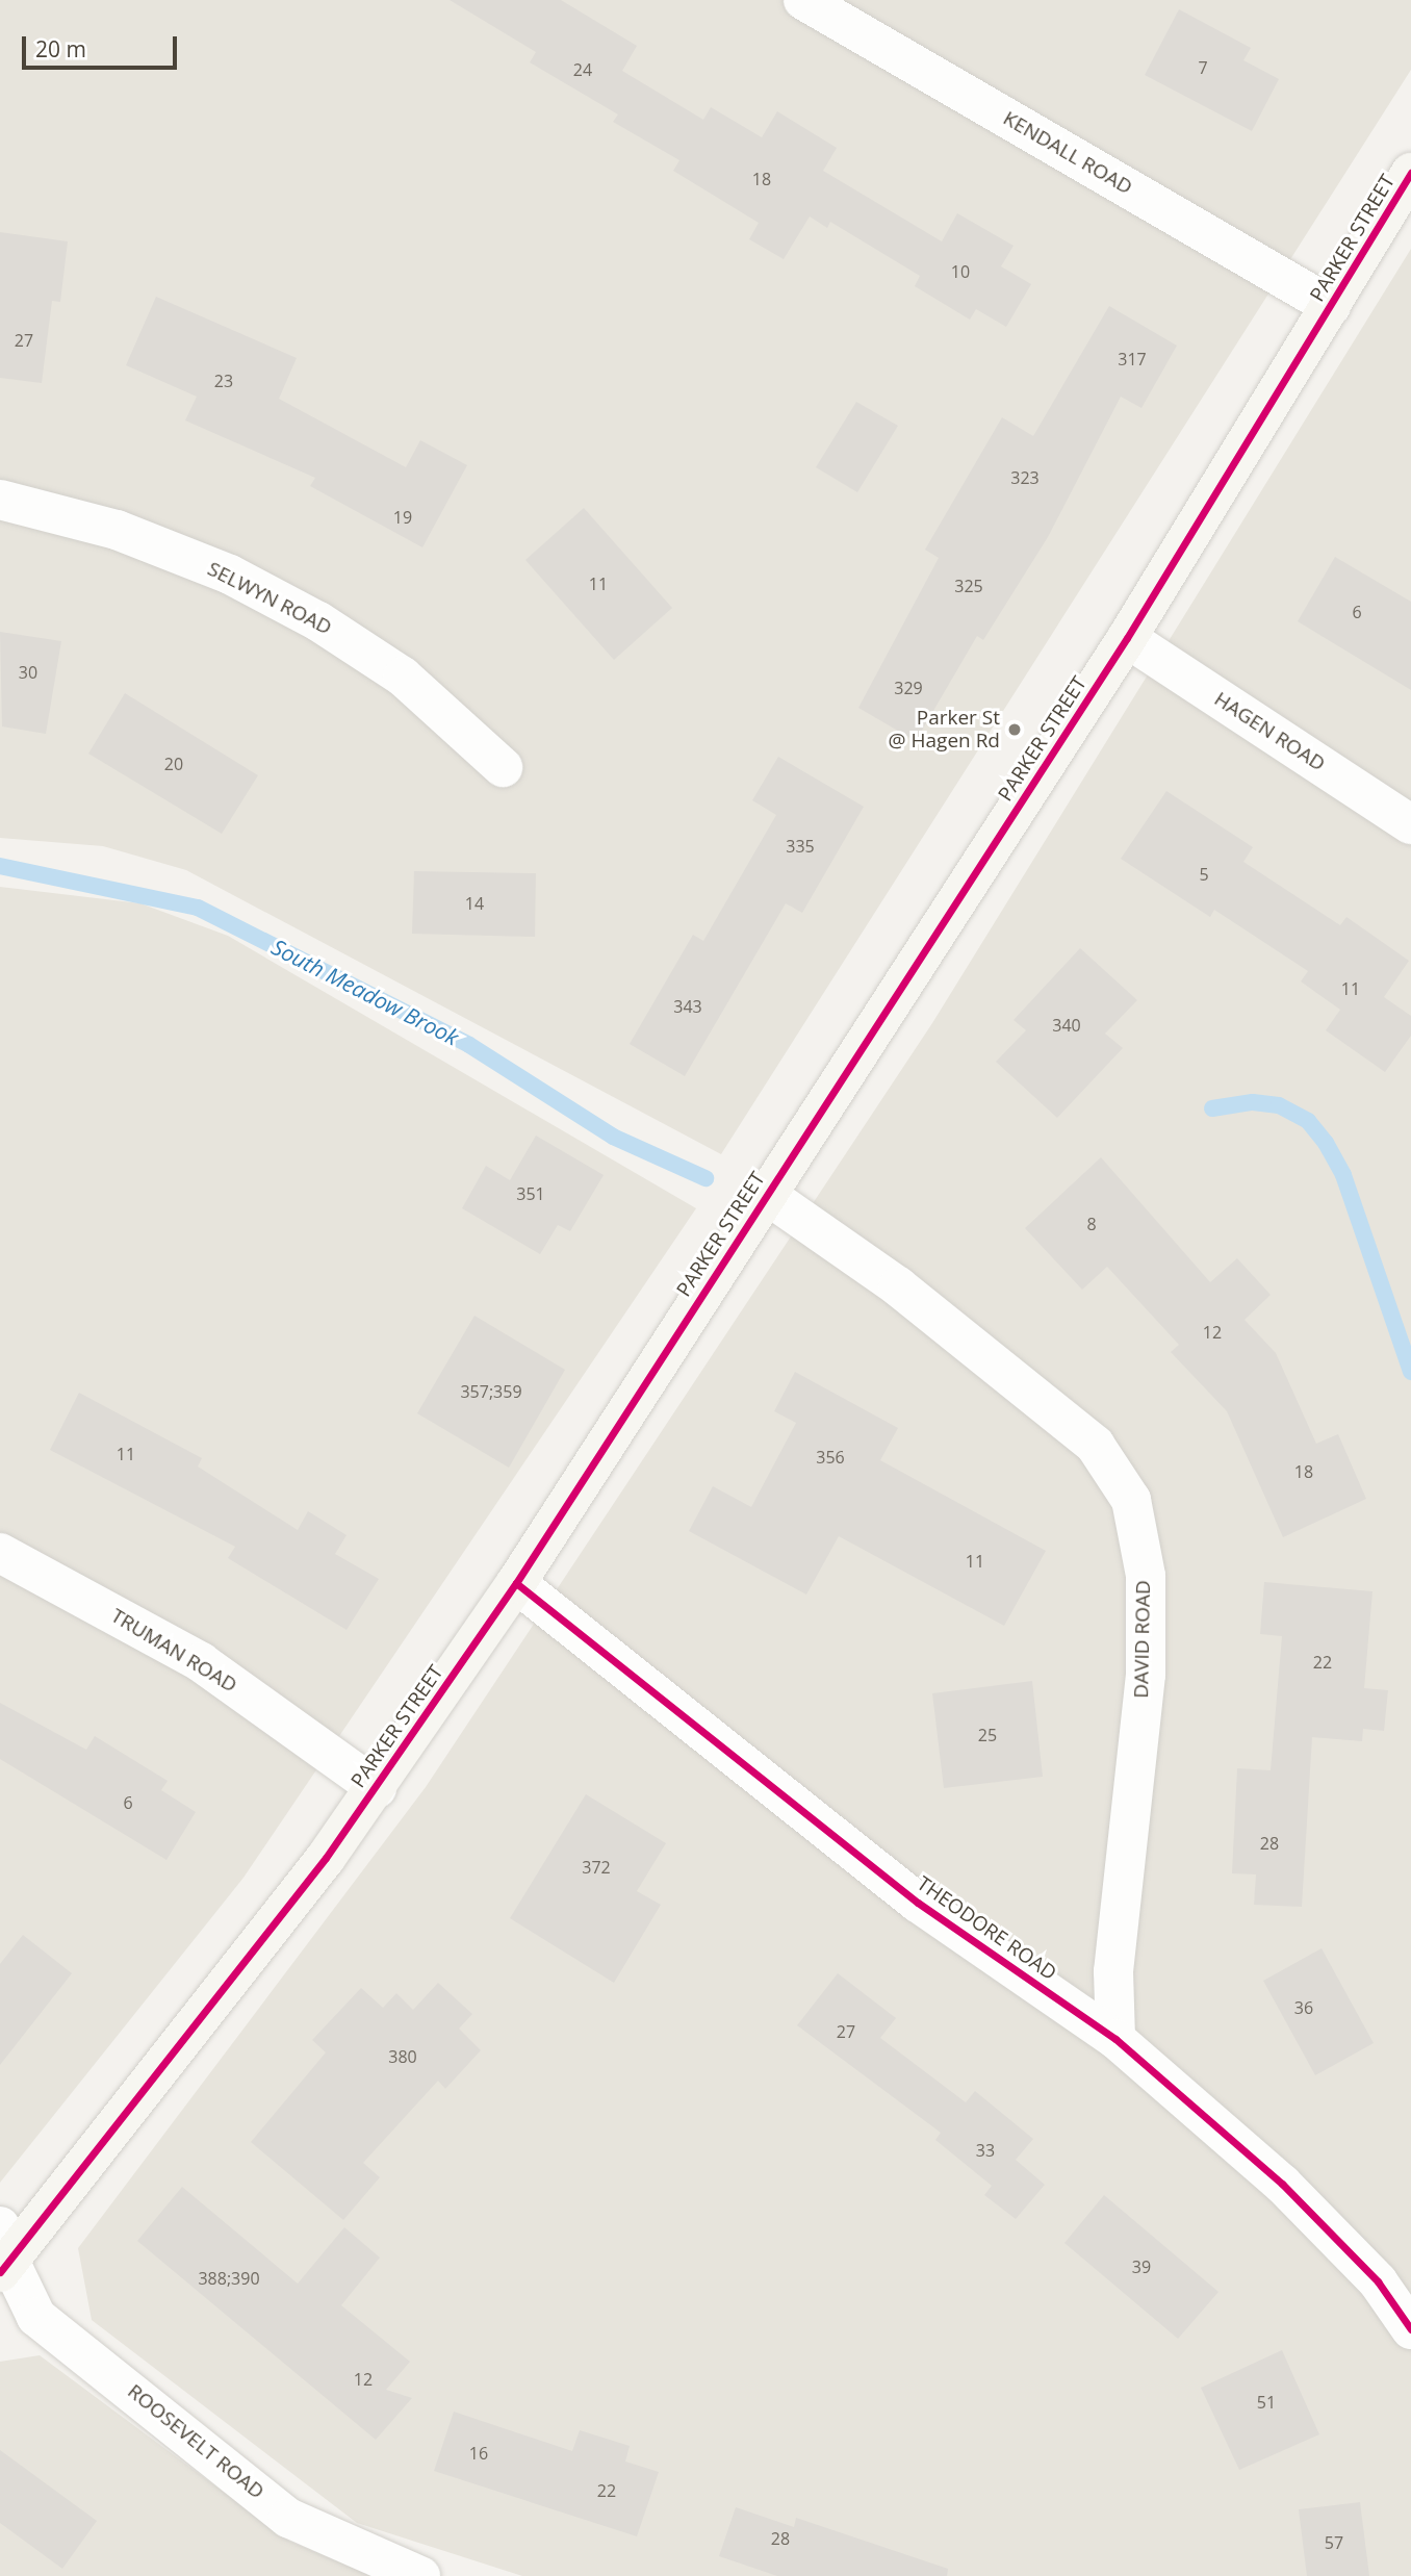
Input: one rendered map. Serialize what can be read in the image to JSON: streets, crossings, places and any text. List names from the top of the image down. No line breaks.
{"streets":{"main road":["PARKER STREET"],"street":["KENDALL ROAD","SELWYN ROAD","HAGEN ROAD","DAVID ROAD","TRUMAN ROAD","THEODORE ROAD","ROOSEVELT ROAD"]},"crossings":[["KENDALL ROAD","PARKER STREET"],["PARKER STREET","HAGEN ROAD"],["PARKER STREET","DAVID ROAD"],["PARKER STREET","TRUMAN ROAD"],["PARKER STREET","THEODORE ROAD"],["PARKER STREET","ROOSEVELT ROAD"],["DAVID ROAD","THEODORE ROAD"]],"water":["South Meadow Brook"],"places":["Parker St @ Hagen Rd"],"house_numbers":["7","24","18","10","27","317","23","323","19","11","325","6","30","329","20","335","5","14","11","343","340","351","8","12","357;359","11","356","18","11","22","25","6","28","372","36","27","380","33","39","388;390","12","51","16","22","28","57"],"scale_bar":"20 m"}
